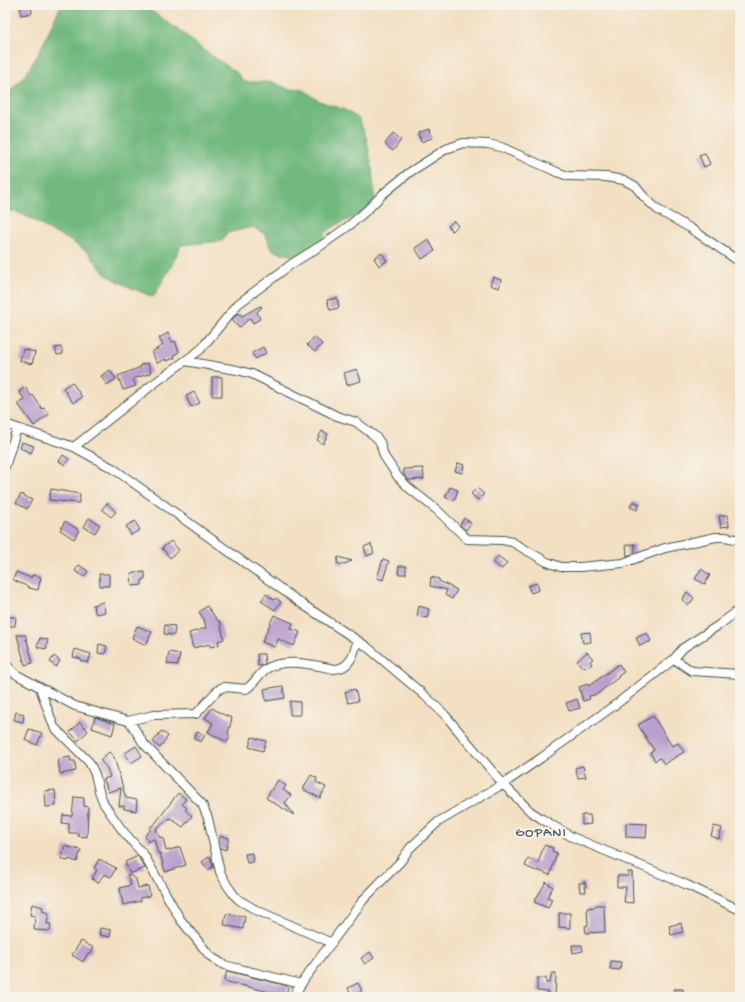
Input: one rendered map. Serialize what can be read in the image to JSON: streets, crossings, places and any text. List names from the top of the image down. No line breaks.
{"districts":["GOPANI"]}
